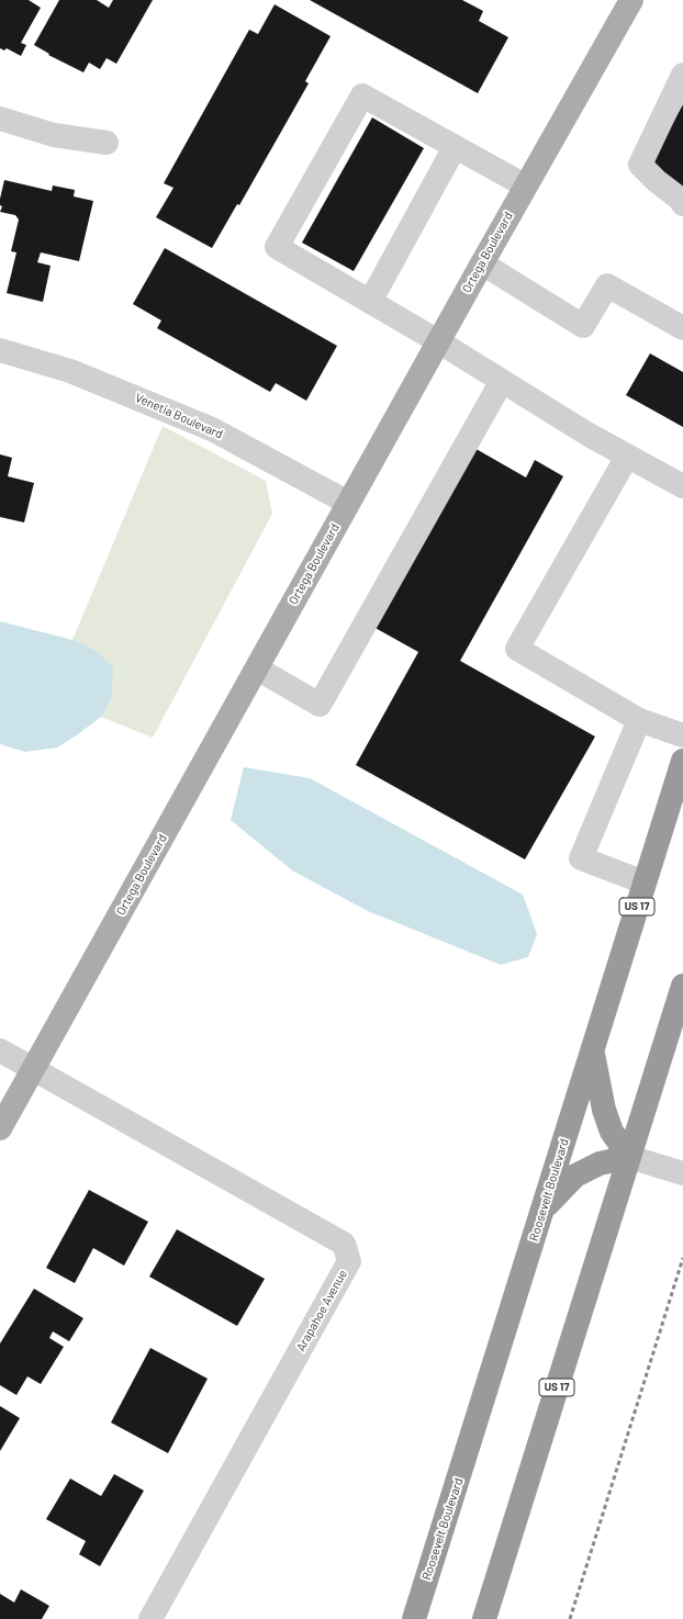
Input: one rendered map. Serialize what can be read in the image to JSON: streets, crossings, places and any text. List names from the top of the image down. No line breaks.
{"streets":{"highway":["US 17","Roosevelt Boulevard"],"main road":["Ortega Boulevard"],"street":["Venetia Boulevard","Arapahoe Avenue"]},"crossings":[["Ortega Boulevard","Venetia Boulevard"],["Ortega Boulevard","Arapahoe Avenue"]]}
